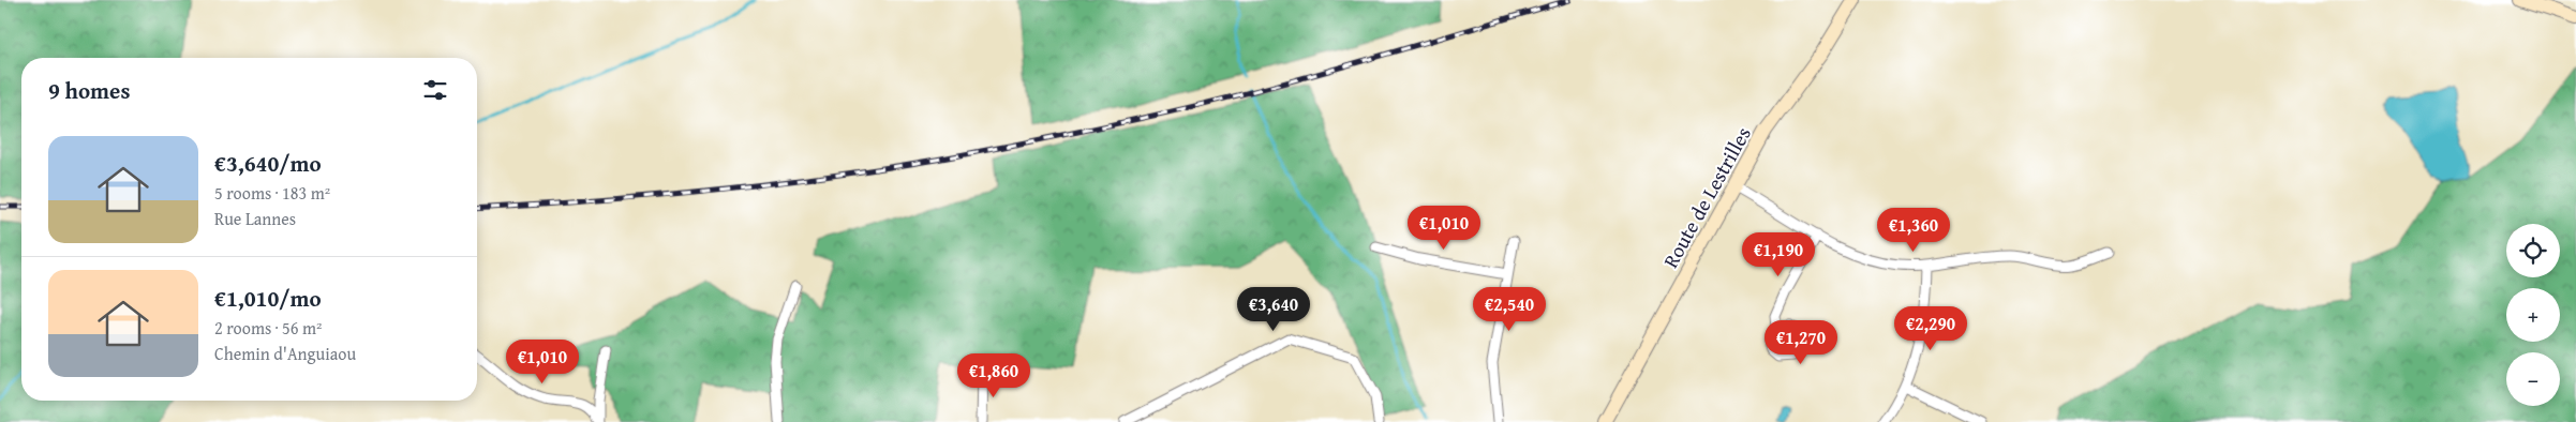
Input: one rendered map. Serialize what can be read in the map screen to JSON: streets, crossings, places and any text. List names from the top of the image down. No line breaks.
{"streets":{"street":["Route de Lestrilles"]},"page":{"heading":"9 homes","list":[{"name":"€3,640/mo","note":"5 rooms · 183 m² · Rue Lannes"},{"name":"€1,010/mo","note":"2 rooms · 56 m² · Chemin d'Anguiaou"}],"price":["€1,010","€1,360","€1,190","€3,640","€2,540","€2,290","€1,270","€1,010","€1,860"],"map_buttons":["+","−"]}}
